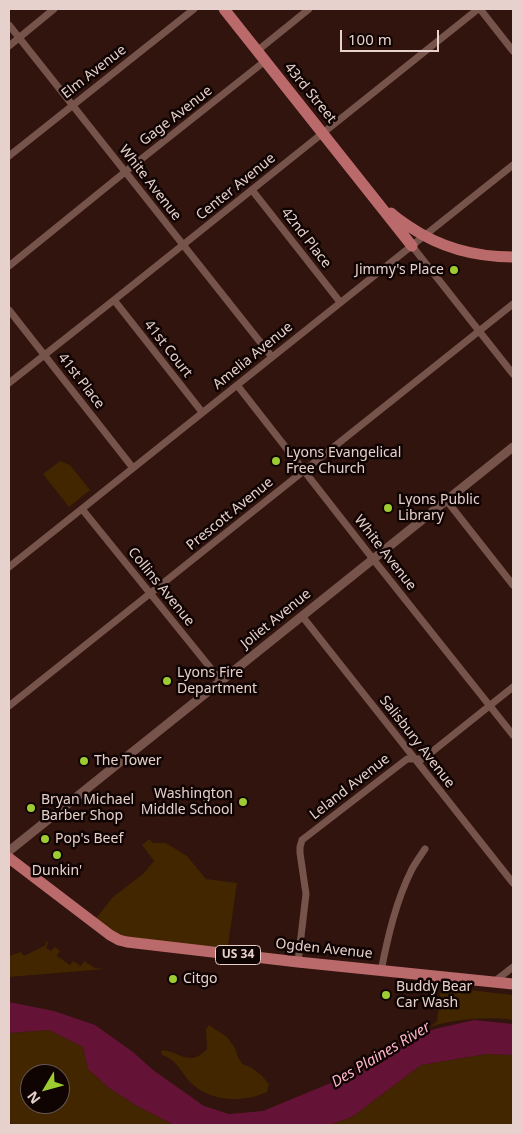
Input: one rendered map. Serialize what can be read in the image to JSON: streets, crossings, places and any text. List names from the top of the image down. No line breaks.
{"streets":{"main road":["43rd Street","Ogden Avenue","US 34"],"street":["Elm Avenue","Gage Avenue","White Avenue","Center Avenue","42nd Place","41st Court","Amelia Avenue","41st Place","Prescott Avenue","Collins Avenue","Joliet Avenue","Salisbury Avenue","Leland Avenue"]},"crossings":[["Elm Avenue","White Avenue"],["43rd Street","Gage Avenue"],["43rd Street","Center Avenue"],["Gage Avenue","White Avenue"],["White Avenue","Center Avenue"],["White Avenue","Amelia Avenue"],["White Avenue","Prescott Avenue"],["White Avenue","Joliet Avenue"],["White Avenue","Leland Avenue"],["Center Avenue","42nd Place"],["Center Avenue","41st Court"],["Center Avenue","41st Place"],["42nd Place","Amelia Avenue"],["41st Court","Amelia Avenue"],["Amelia Avenue","41st Place"],["Amelia Avenue","Collins Avenue"],["Prescott Avenue","Collins Avenue"],["Collins Avenue","Joliet Avenue"],["Joliet Avenue","Salisbury Avenue"],["Salisbury Avenue","Leland Avenue"],["Leland Avenue","Ogden Avenue"]],"water":["Des Plaines River"],"places":["Jimmy's Place","Lyons Evangelical Free Church","Lyons Public Library","Lyons Fire Department","The Tower","Washington Middle School","Bryan Michael Barber Shop","Pop's Beef","Dunkin'","Citgo","Buddy Bear Car Wash"],"scale_bar":"100 m","north":"bottom left"}
